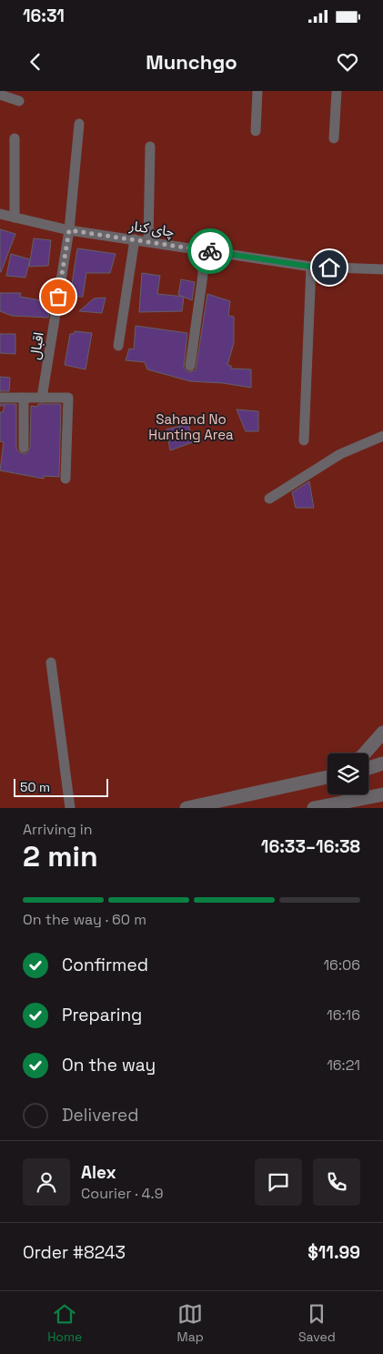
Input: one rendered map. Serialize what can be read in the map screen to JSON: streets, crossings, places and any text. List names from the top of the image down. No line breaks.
{"streets":{"street":["چای کنار","اقبال"]},"crossings":[["چای کنار","اقبال"]],"parks":["Sahand No Hunting Area"],"scale_bar":"50 m","page":{"status":"16:31","header":"Munchgo","scale":"50 m","heading":["2 min","Arriving in","16:33–16:38"],"panel":["Alex","Courier · 4.9","Order #8243","$11.99"],"bar":"On the way · 60 m","list":[["Confirmed","16:06"],["Preparing","16:16"],["On the way","16:21"],"Delivered"],"tabs":["Home","Map","Saved"]}}
